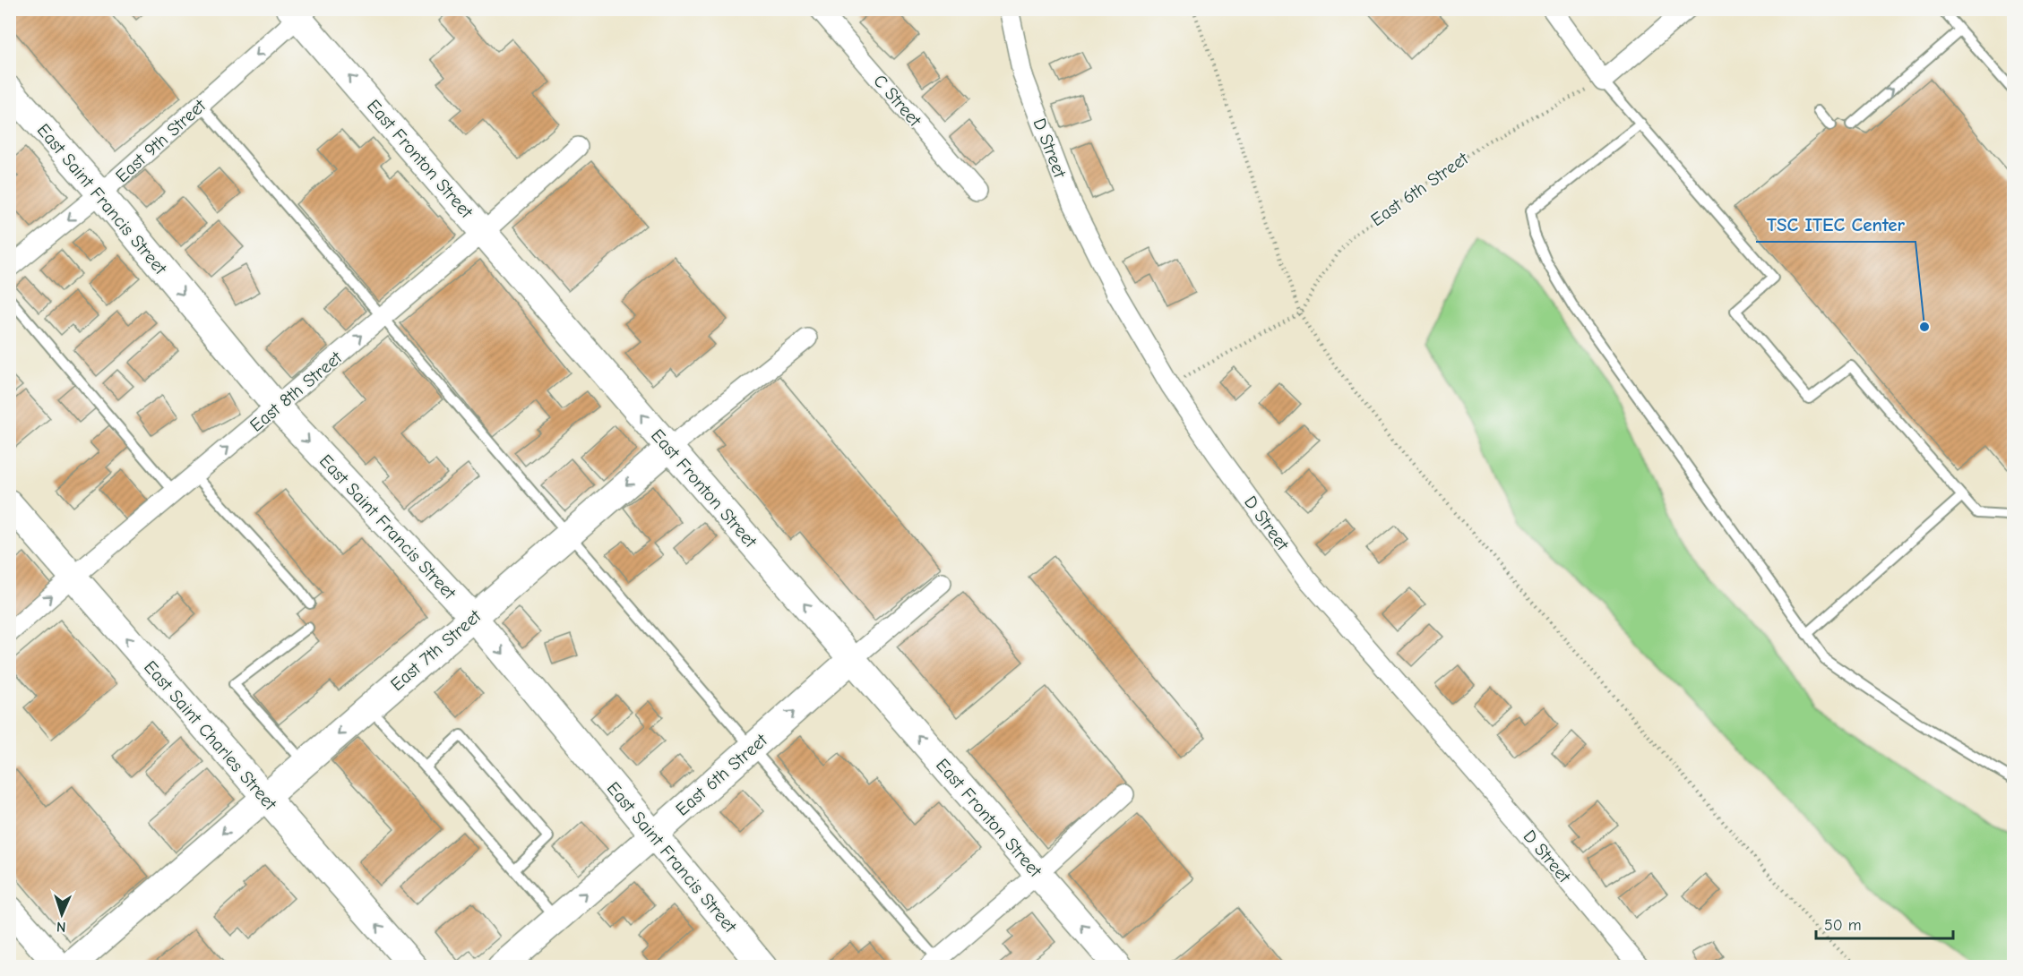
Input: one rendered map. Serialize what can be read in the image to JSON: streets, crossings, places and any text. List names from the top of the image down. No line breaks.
{"streets":{"main road":["East Fronton Street","East 6th Street","East Saint Francis Street","East 7th Street","East Saint Charles Street"],"street":["C Street","East 9th Street","D Street","East 8th Street"]},"crossings":[["East 9th Street","East Fronton Street"],["East 9th Street","East Saint Francis Street"],["East Fronton Street","East 6th Street"],["East Fronton Street","East 8th Street"],["East Fronton Street","East 7th Street"],["East 6th Street","East Saint Francis Street"],["East Saint Francis Street","East 8th Street"],["East Saint Francis Street","East 7th Street"],["East 8th Street","East Saint Charles Street"],["East 7th Street","East Saint Charles Street"]],"one_way":["East 9th Street","East Fronton Street","East Saint Francis Street","East 8th Street","East 7th Street","East Saint Charles Street"],"places":["TSC ITEC Center"],"scale_bar":"50 m","north":"bottom"}
